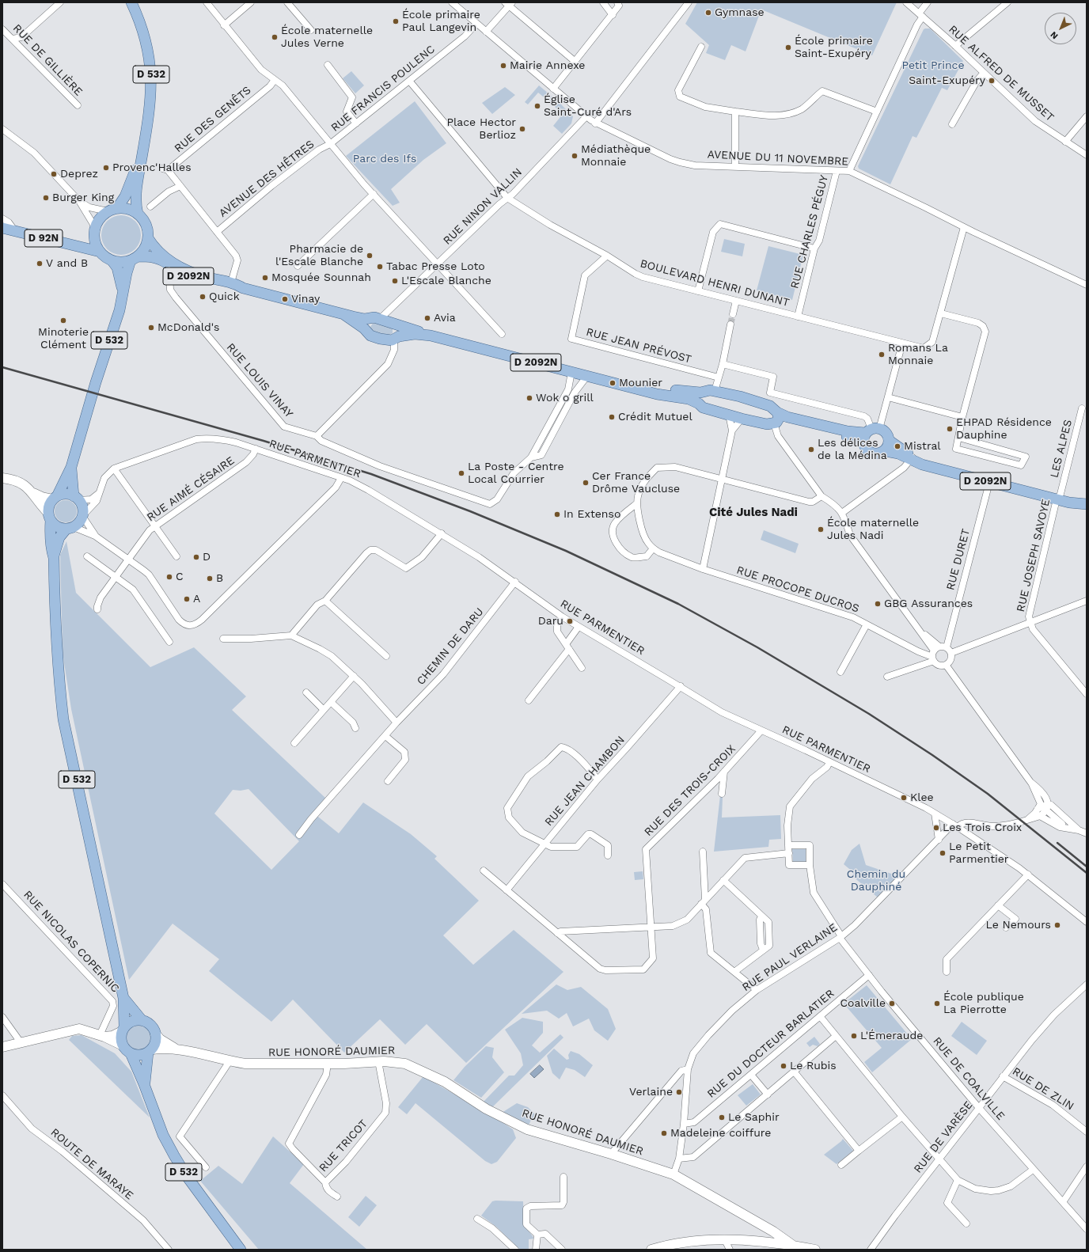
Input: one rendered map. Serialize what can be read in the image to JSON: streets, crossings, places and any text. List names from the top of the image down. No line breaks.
{"streets":{"main road":["D 532","D 92N","D 2092N"],"street":["RUE DE GILLIÈRE","RUE ALFRED DE MUSSET","RUE FRANCIS POULENC","RUE DES GENÊTS","AVENUE DU 11 NOVEMBRE","AVENUE DES HÊTRES","RUE NINON VALLIN","RUE CHARLES PÉGUY","BOULEVARD HENRI DUNANT","RUE JEAN PRÉVOST","RUE LOUIS VINAY","LES ALPES","RUE PARMENTIER","RUE AIMÉ CÉSAIRE","RUE JOSEPH SAVOYE","RUE DURET","RUE PROCOPE DUCROS","CHEMIN DE DARU","RUE JEAN CHAMBON","RUE DES TROIS-CROIX","RUE NICOLAS COPERNIC","RUE PAUL VERLAINE","RUE DU DOCTEUR BARLATIER","RUE HONORÉ DAUMIER","RUE DE COALVILLE","RUE DE ZLIN","RUE DE VARÈSE","RUE TRICOT","ROUTE DE MARAYE"]},"crossings":[["D 532","D 92N"],["D 532","D 2092N"],["D 532","RUE PARMENTIER"],["D 532","RUE HONORÉ DAUMIER"],["RUE FRANCIS POULENC","AVENUE DU 11 NOVEMBRE"],["RUE FRANCIS POULENC","AVENUE DES HÊTRES"],["RUE FRANCIS POULENC","BOULEVARD HENRI DUNANT"],["RUE DES GENÊTS","AVENUE DES HÊTRES"],["AVENUE DU 11 NOVEMBRE","RUE NINON VALLIN"],["AVENUE DU 11 NOVEMBRE","RUE CHARLES PÉGUY"],["AVENUE DES HÊTRES","D 2092N"],["RUE NINON VALLIN","BOULEVARD HENRI DUNANT"],["RUE CHARLES PÉGUY","BOULEVARD HENRI DUNANT"],["D 92N","D 2092N"],["D 2092N","RUE LOUIS VINAY"],["D 2092N","LES ALPES"],["D 2092N","RUE JOSEPH SAVOYE"],["D 2092N","RUE DURET"],["BOULEVARD HENRI DUNANT","RUE JEAN PRÉVOST"],["LES ALPES","RUE JOSEPH SAVOYE"],["RUE PARMENTIER","RUE AIMÉ CÉSAIRE"],["RUE PARMENTIER","CHEMIN DE DARU"],["RUE PARMENTIER","RUE JEAN CHAMBON"],["RUE PARMENTIER","RUE DES TROIS-CROIX"],["RUE PARMENTIER","RUE PAUL VERLAINE"],["RUE DURET","RUE PROCOPE DUCROS"],["RUE PAUL VERLAINE","RUE DE COALVILLE"],["RUE DU DOCTEUR BARLATIER","RUE DE COALVILLE"],["RUE HONORÉ DAUMIER","RUE TRICOT"],["RUE DE COALVILLE","RUE DE VARÈSE"],["RUE DE ZLIN","RUE DE VARÈSE"]],"districts":["Cité Jules Nadi"],"parks":["Petit Prince","Parc des Ifs","Chemin du Dauphiné"],"places":["Gymnase","École primaire Paul Langevin","École maternelle Jules Verne","École primaire Saint-Exupéry","Mairie Annexe","Saint-Exupéry","Église Saint-Curé d'Ars","Place Hector Berlioz","Médiathèque Monnaie","Provenc'Halles","Deprez","Burger King","Pharmacie de l'Escale Blanche","V and B","Tabac Presse Loto","Mosquée Sounnah","L'Escale Blanche","Quick","Vinay","Avia","Minoterie Clément","McDonald's","Romans La Monnaie","Mounier","Wok o grill","Crédit Mutuel","EHPAD Résidence Dauphine","Mistral","Les délices de la Médina","La Poste - Centre Local Courrier","Cer France Drôme Vaucluse","In Extenso","École maternelle Jules Nadi","D","C","B","A","GBG Assurances","Daru","Klee","Les Trois Croix","Le Petit Parmentier","Le Nemours","Coalville","École publique La Pierrotte","L'Émeraude","Le Rubis","Verlaine","Le Saphir","Madeleine coiffure"],"north":"bottom left"}
